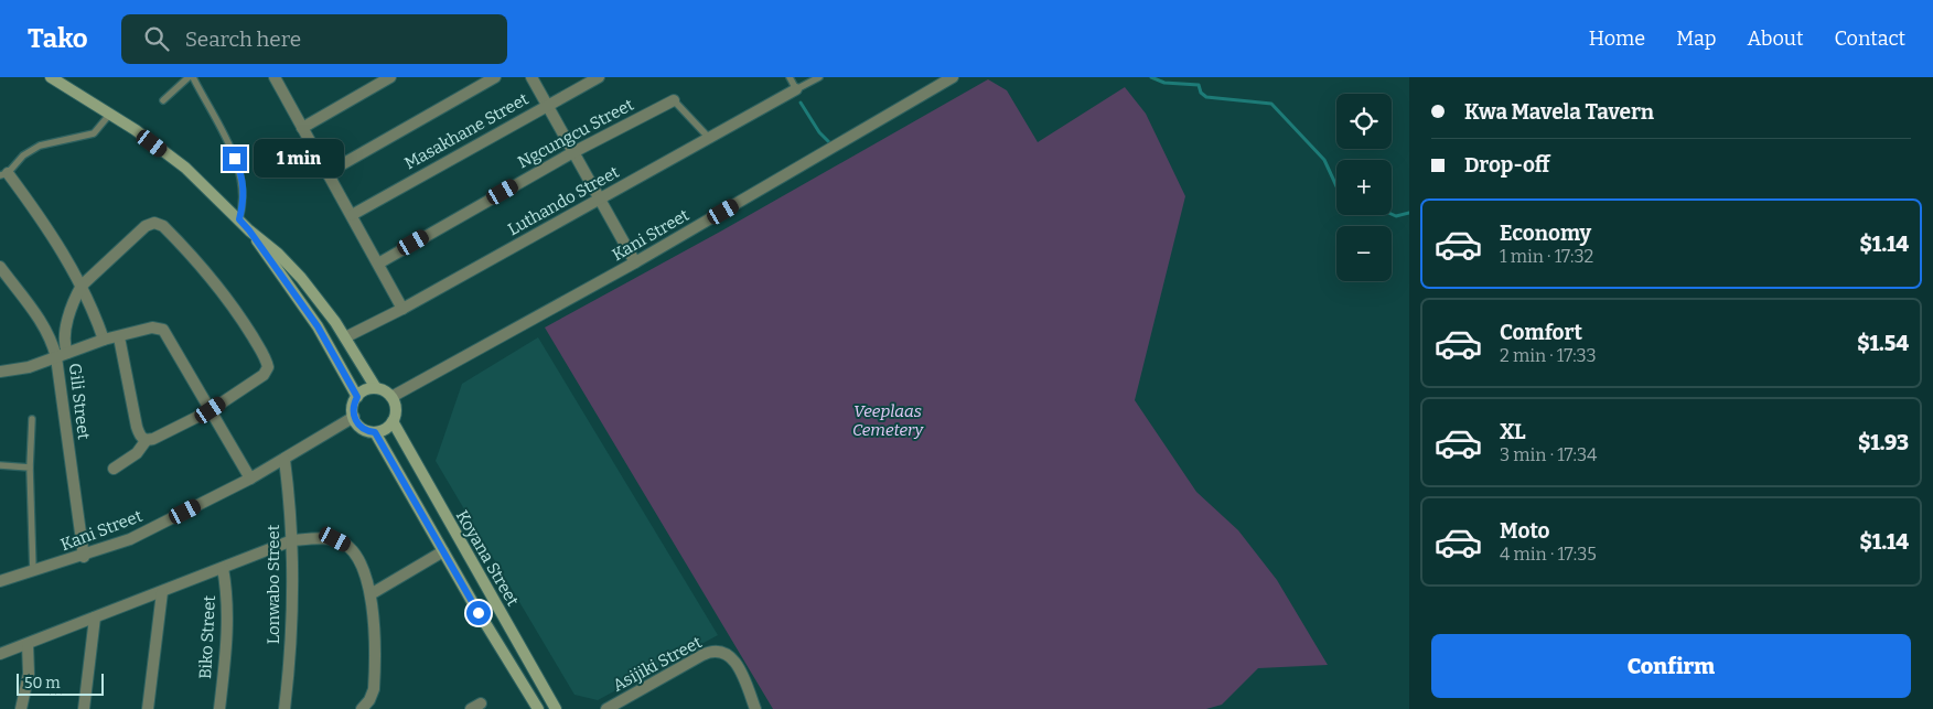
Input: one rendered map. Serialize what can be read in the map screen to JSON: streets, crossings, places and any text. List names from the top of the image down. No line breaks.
{"streets":{"main road":["Koyana Street"],"street":["Masakhane Street","Ngcungcu Street","Luthando Street","Kani Street","Gili Street","Lonwabo Street","Biko Street","Asijiki Street"]},"crossings":[["Kani Street","Gili Street"],["Kani Street","Koyana Street"],["Kani Street","Lonwabo Street"]],"parks":["Veeplaas Cemetery"],"scale_bar":"50 m","page":{"header":"Tako","search":"Search here","nav":["Home","Map","About","Contact"],"banner":["Kwa Mavela Tavern","Drop-off"],"map_buttons":["+","−"],"bubble":"1 min","list":[{"name":"Economy","note":"1 min · 17:32","value":"$1.14"},{"name":"Comfort","note":"2 min · 17:33","value":"$1.54"},{"name":"XL","note":"3 min · 17:34","value":"$1.93"},{"name":"Moto","note":"4 min · 17:35","value":"$1.14"}],"buttons":"Confirm","scale":"50 m"}}
